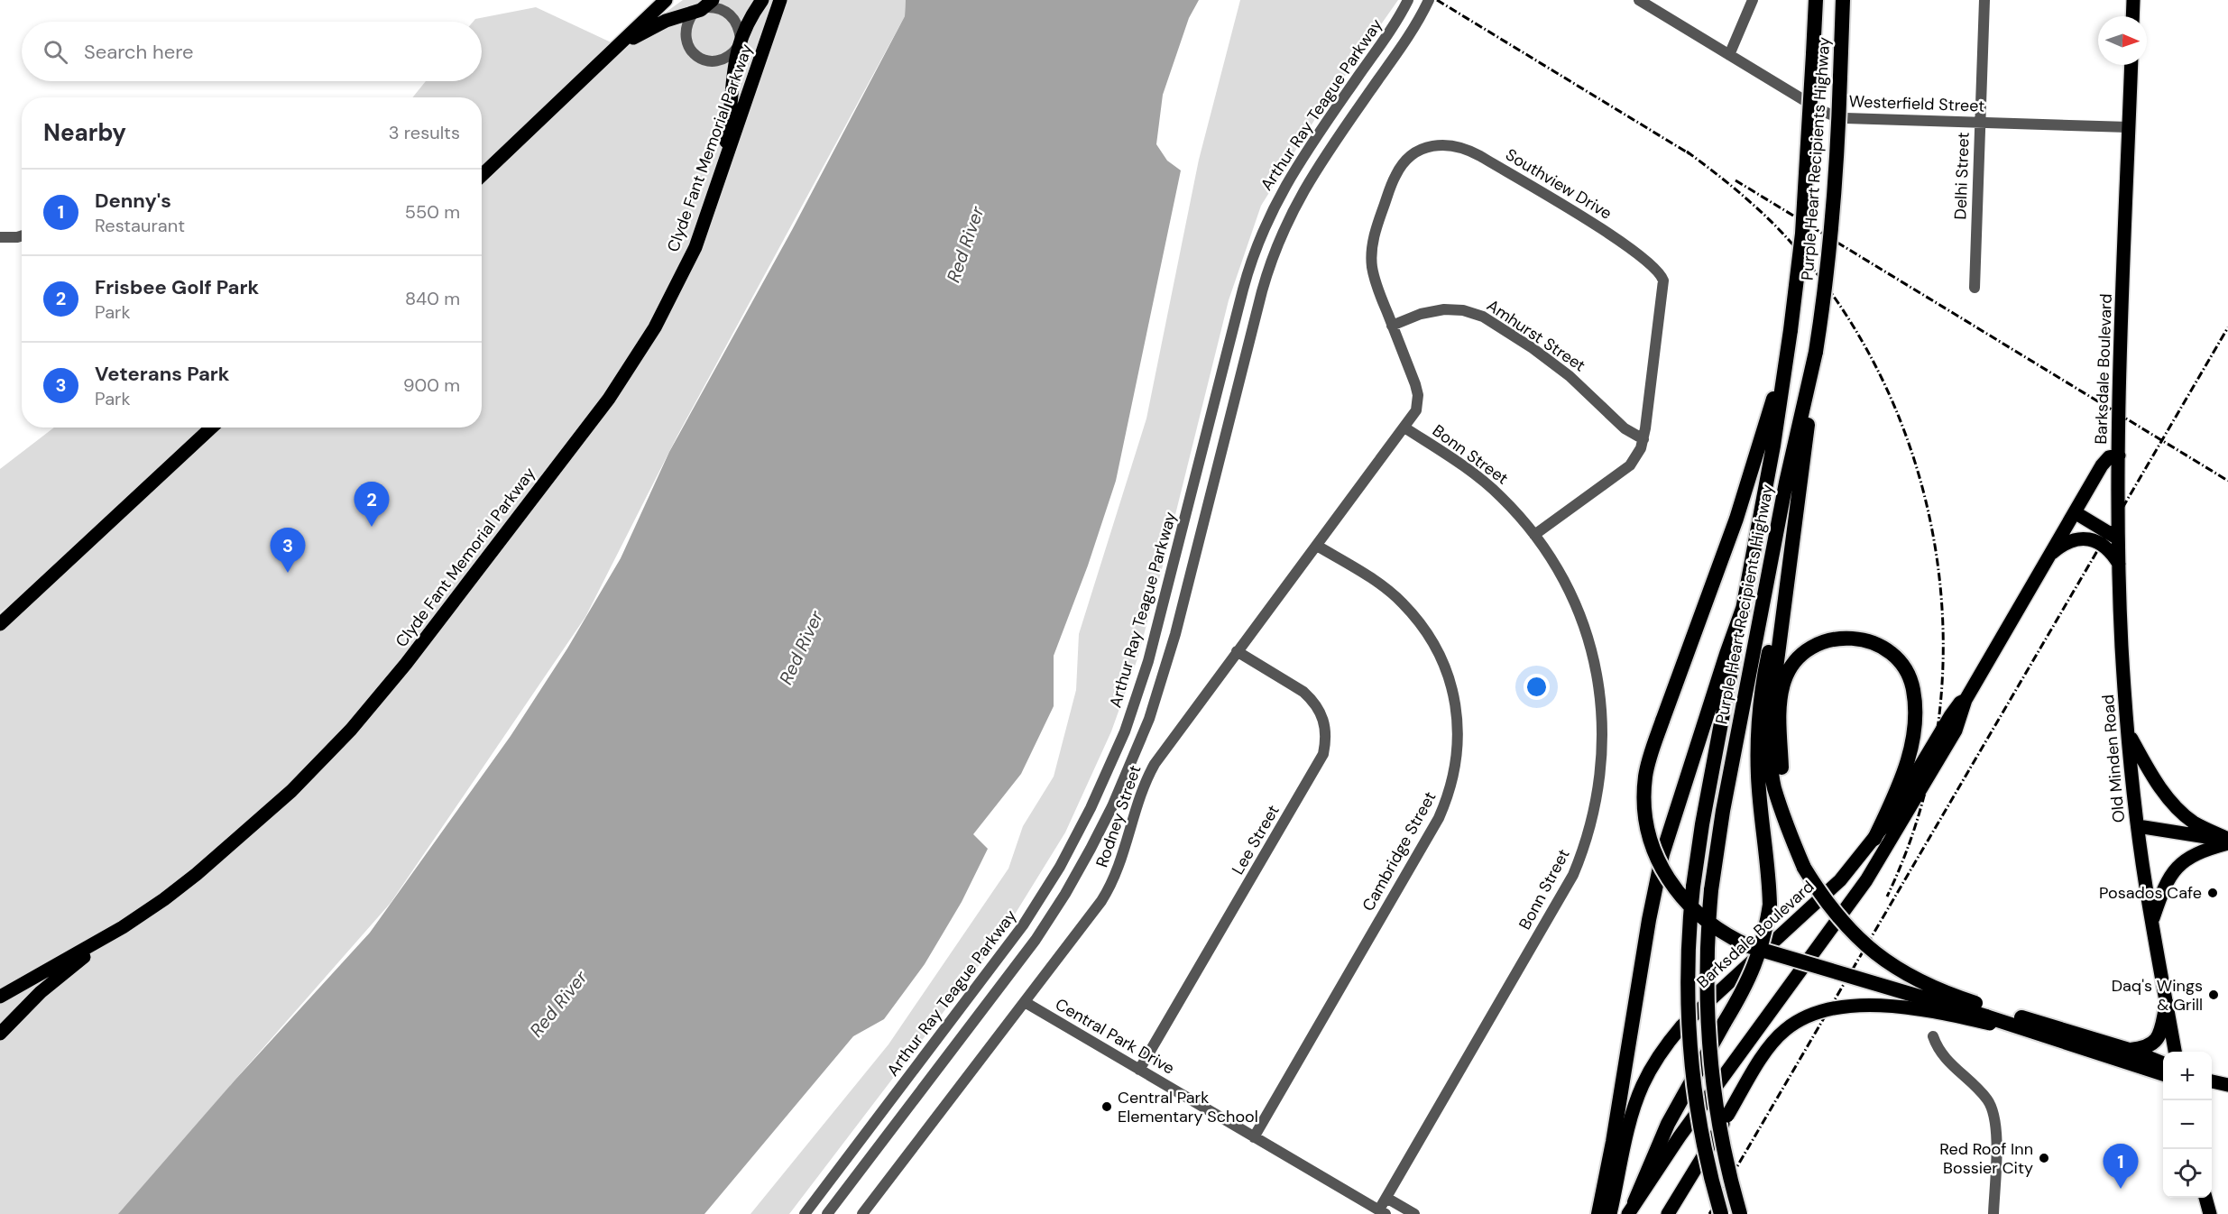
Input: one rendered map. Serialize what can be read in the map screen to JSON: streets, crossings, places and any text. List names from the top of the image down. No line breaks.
{"streets":{"highway":["Purple Heart Recipients Highway"],"main road":["Clyde Fant Memorial Parkway","Barksdale Boulevard","Old Minden Road"],"street":["Westerfield Street","Arthur Ray Teague Parkway","Delhi Street","Southview Drive","Amhurst Street","Bonn Street","Rodney Street","Lee Street","Cambridge Street","Central Park Drive"]},"crossings":[["Westerfield Street","Delhi Street"],["Westerfield Street","Barksdale Boulevard"],["Southview Drive","Amhurst Street"],["Southview Drive","Bonn Street"],["Southview Drive","Rodney Street"],["Barksdale Boulevard","Old Minden Road"],["Bonn Street","Rodney Street"],["Bonn Street","Central Park Drive"],["Rodney Street","Lee Street"],["Rodney Street","Cambridge Street"],["Rodney Street","Central Park Drive"],["Lee Street","Central Park Drive"],["Cambridge Street","Central Park Drive"]],"water":["Red River"],"places":["Posados Cafe","Daq's Wings & Grill","Central Park Elementary School","Red Roof Inn Bossier City"],"north":"right","page":{"search":"Search here","heading":["Nearby","3 results"],"list":[{"mark":"1","name":"Denny's","note":"Restaurant","value":"550 m"},{"mark":"2","name":"Frisbee Golf Park","note":"Park","value":"840 m"},{"mark":"3","name":"Veterans Park","note":"Park","value":"900 m"}],"pins":["2","3","1"],"map_buttons":["+","−"]}}
